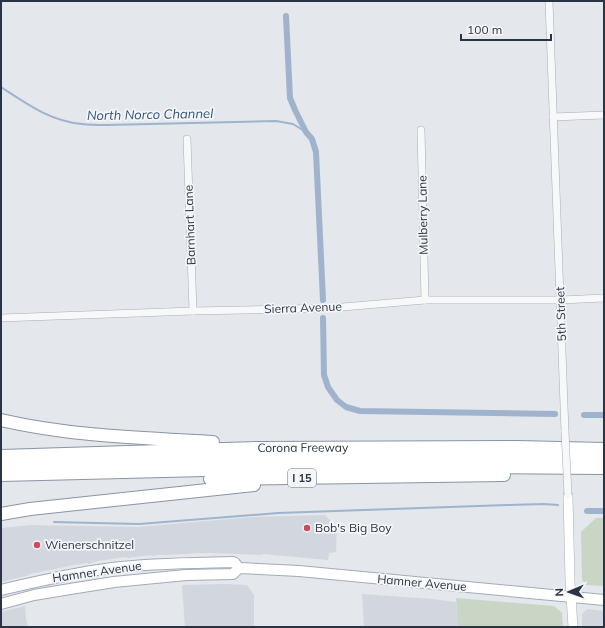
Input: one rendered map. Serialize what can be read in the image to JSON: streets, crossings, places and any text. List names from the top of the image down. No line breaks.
{"streets":{"highway":["Corona Freeway","I 15"],"main road":["Hamner Avenue"],"street":["Mulberry Lane","Barnhart Lane","Sierra Avenue","5th Street"]},"crossings":[["Mulberry Lane","Sierra Avenue"],["Barnhart Lane","Sierra Avenue"],["Sierra Avenue","5th Street"],["5th Street","Hamner Avenue"]],"water":["North Norco Channel"],"places":["Bob's Big Boy","Wienerschnitzel"],"scale_bar":"100 m","north":"left"}
